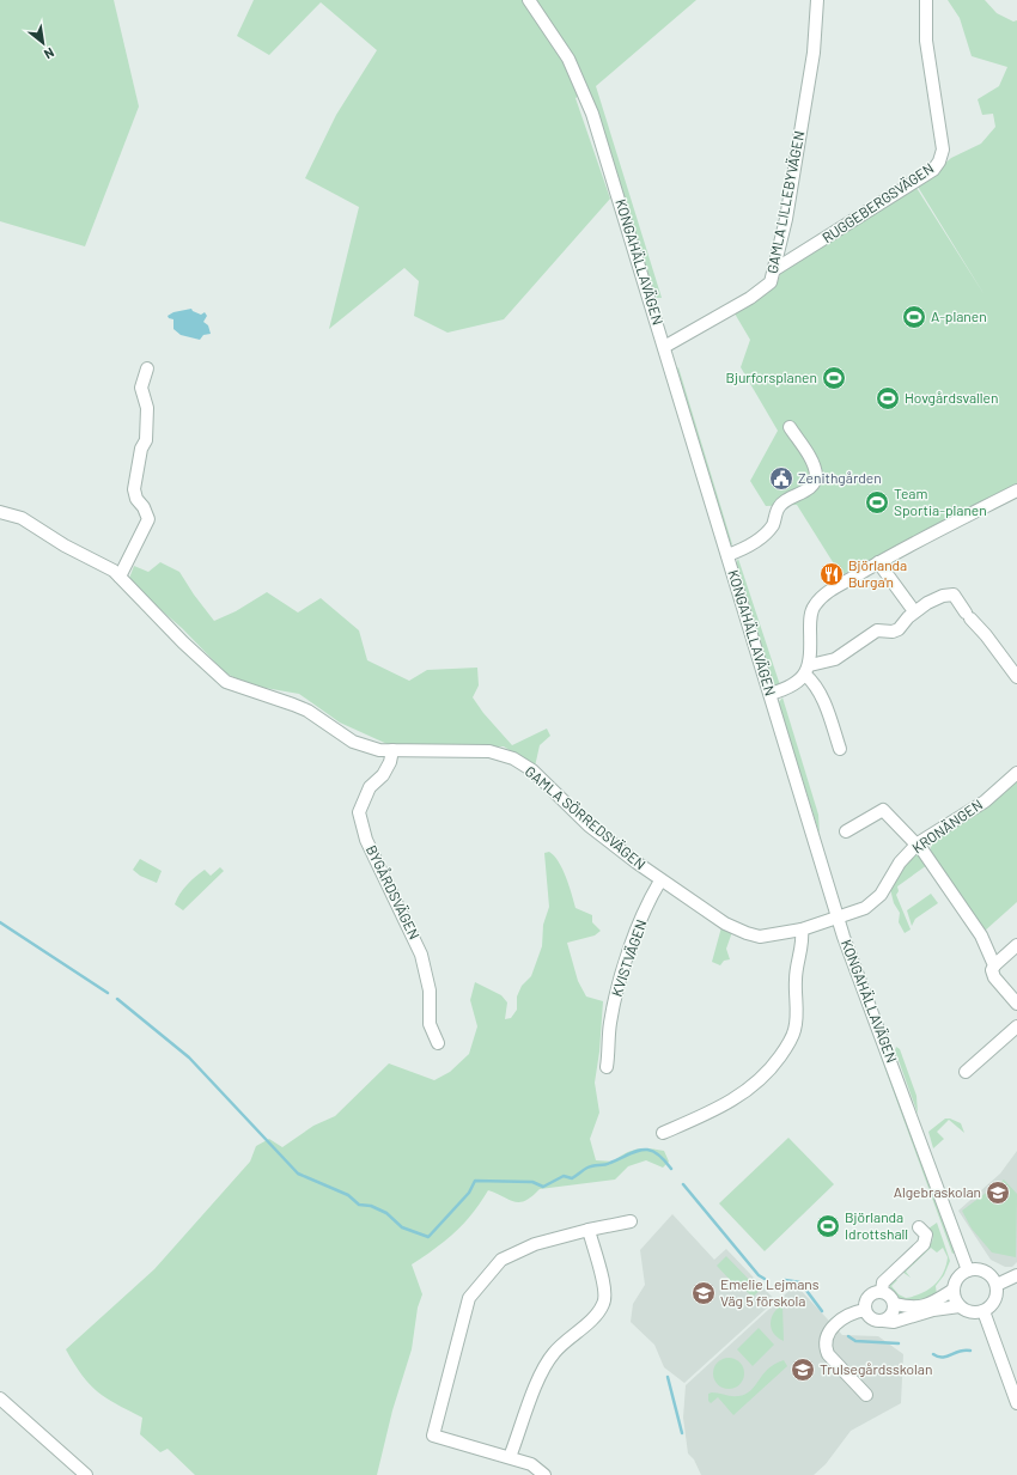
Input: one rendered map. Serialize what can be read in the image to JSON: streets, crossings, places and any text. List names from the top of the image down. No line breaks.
{"streets":{"street":["GAMLA LILLEBYVÄGEN","RUGGEBERGSVÄGEN","KONGAHÄLLAVÄGEN","GAMLA SÖRREDSVÄGEN","KRONÄNGEN","BYGÅRDSVÄGEN","KVISTVÄGEN"]},"crossings":[["GAMLA LILLEBYVÄGEN","RUGGEBERGSVÄGEN"],["GAMLA LILLEBYVÄGEN","KONGAHÄLLAVÄGEN"],["KONGAHÄLLAVÄGEN","GAMLA SÖRREDSVÄGEN"],["KONGAHÄLLAVÄGEN","KRONÄNGEN"],["GAMLA SÖRREDSVÄGEN","KRONÄNGEN"],["GAMLA SÖRREDSVÄGEN","BYGÅRDSVÄGEN"],["GAMLA SÖRREDSVÄGEN","KVISTVÄGEN"]],"places":{"sports":["A-planen","Bjurforsplanen","Hovgårdsvallen","Team Sportia-planen","Björlanda Idrottshall"],"public building":["Zenithgården"],"restaurant":["Björlanda Burga'n"],"school or university":["Algebraskolan","Emelie Lejmans Väg 5 förskola","Trulsegårdsskolan"]},"north":"bottom right"}
